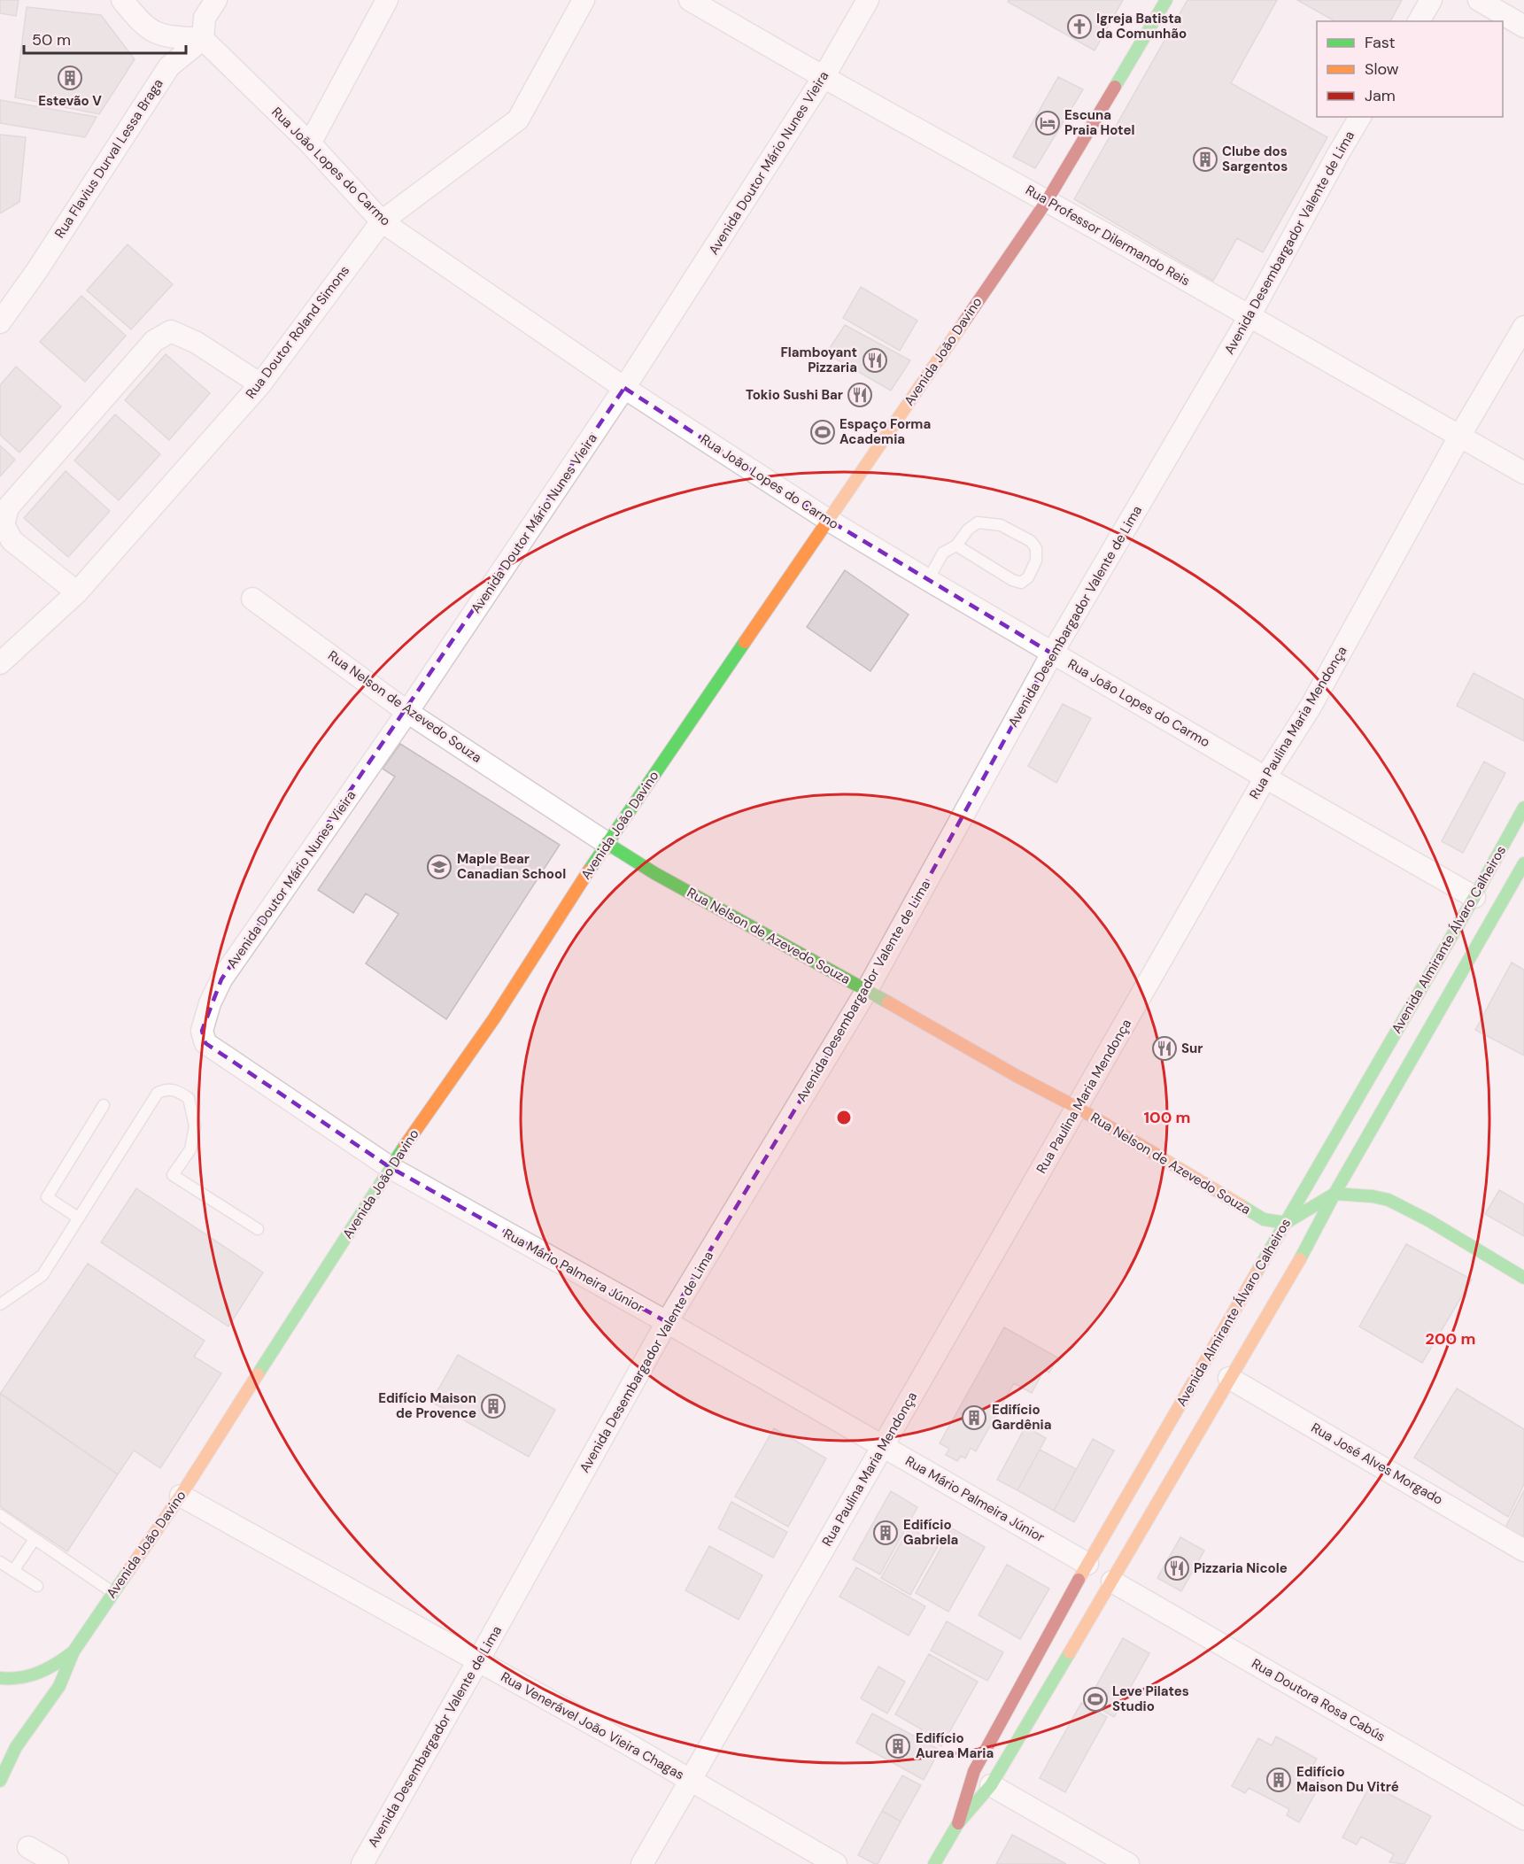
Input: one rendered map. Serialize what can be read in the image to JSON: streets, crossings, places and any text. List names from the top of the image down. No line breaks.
{"streets":{"main road":["Avenida João Davino","Rua Nelson de Azevedo Souza","Avenida Almirante Álvaro Calheiros"],"street":["Rua Flavius Durval Lessa Braga","Avenida Doutor Mário Nunes Vieira","Rua João Lopes do Carmo","Rua Professor Dilermando Reis","Avenida Desembargador Valente de Lima","Rua Doutor Roland Simons","Rua Paulina Maria Mendonça","Rua Mário Palmeira Júnior","Rua José Alves Morgado","Rua Doutora Rosa Cabús","Rua Venerável João Vieira Chagas"]},"crossings":[["Rua Flavius Durval Lessa Braga","Rua João Lopes do Carmo"],["Avenida Doutor Mário Nunes Vieira","Rua João Lopes do Carmo"],["Avenida Doutor Mário Nunes Vieira","Rua Professor Dilermando Reis"],["Avenida Doutor Mário Nunes Vieira","Rua Nelson de Azevedo Souza"],["Avenida Doutor Mário Nunes Vieira","Rua Mário Palmeira Júnior"],["Rua João Lopes do Carmo","Avenida Desembargador Valente de Lima"],["Rua João Lopes do Carmo","Rua Doutor Roland Simons"],["Rua João Lopes do Carmo","Avenida João Davino"],["Rua João Lopes do Carmo","Rua Paulina Maria Mendonça"],["Rua João Lopes do Carmo","Avenida Almirante Álvaro Calheiros"],["Rua Professor Dilermando Reis","Avenida Desembargador Valente de Lima"],["Rua Professor Dilermando Reis","Avenida João Davino"],["Rua Professor Dilermando Reis","Rua Paulina Maria Mendonça"],["Avenida Desembargador Valente de Lima","Rua Nelson de Azevedo Souza"],["Avenida Desembargador Valente de Lima","Rua Mário Palmeira Júnior"],["Avenida Desembargador Valente de Lima","Rua Venerável João Vieira Chagas"],["Avenida João Davino","Rua Nelson de Azevedo Souza"],["Avenida João Davino","Rua Mário Palmeira Júnior"],["Avenida João Davino","Rua Venerável João Vieira Chagas"],["Rua Nelson de Azevedo Souza","Rua Paulina Maria Mendonça"],["Rua Nelson de Azevedo Souza","Avenida Almirante Álvaro Calheiros"],["Rua Paulina Maria Mendonça","Rua Mário Palmeira Júnior"],["Rua Paulina Maria Mendonça","Rua Venerável João Vieira Chagas"],["Avenida Almirante Álvaro Calheiros","Rua Mário Palmeira Júnior"],["Avenida Almirante Álvaro Calheiros","Rua José Alves Morgado"],["Avenida Almirante Álvaro Calheiros","Rua Doutora Rosa Cabús"]],"places":{"church":["Igreja Batista da Comunhão"],"building":["Estevão V","Clube dos Sargentos","Edifício Maison de Provence","Edifício Gardênia","Edifício Gabriela","Edifício Aurea Maria","Edifício Maison Du Vitré"],"hotel":["Escuna Praia Hotel"],"restaurant":["Flamboyant Pizzaria","Tokio Sushi Bar","Sur","Pizzaria Nicole"],"sports":["Espaço Forma Academia","Leve Pilates Studio"],"school or university":["Maple Bear Canadian School"]},"legend":["Fast","Slow","Jam"],"scale_bar":"50 m","rings":["100 m","200 m"]}
